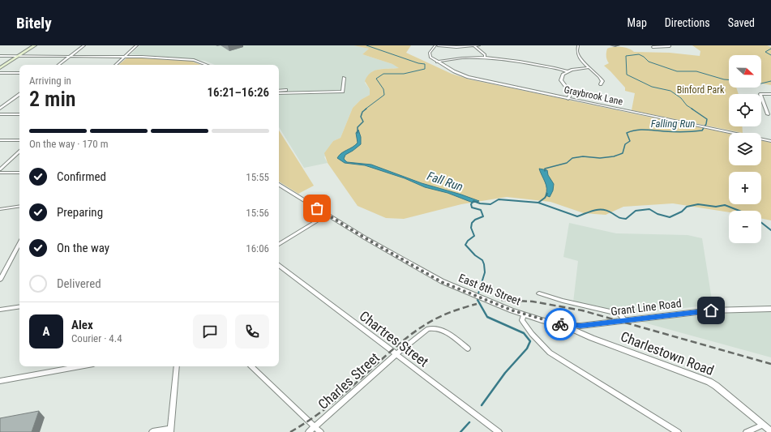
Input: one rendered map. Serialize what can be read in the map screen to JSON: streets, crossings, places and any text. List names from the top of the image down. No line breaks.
{"streets":{"street":["Graybrook Lane","East 8th Street","Grant Line Road","Chartres Street","Charlestown Road","Charles Street"]},"crossings":[["East 8th Street","Charlestown Road"],["Grant Line Road","Charlestown Road"],["Chartres Street","Charles Street"]],"water":["Falling Run","Fall Run"],"parks":["Binford Park"],"north":"right","page":{"header":"Bitely","nav":["Map","Directions","Saved"],"map_buttons":["+","−"],"heading":["2 min","Arriving in","16:21–16:26"],"panel":["Alex","Courier · 4.4"],"bar":"On the way · 170 m","list":[["Confirmed","15:55"],["Preparing","15:56"],["On the way","16:06"],"Delivered"],"round":"A"}}
